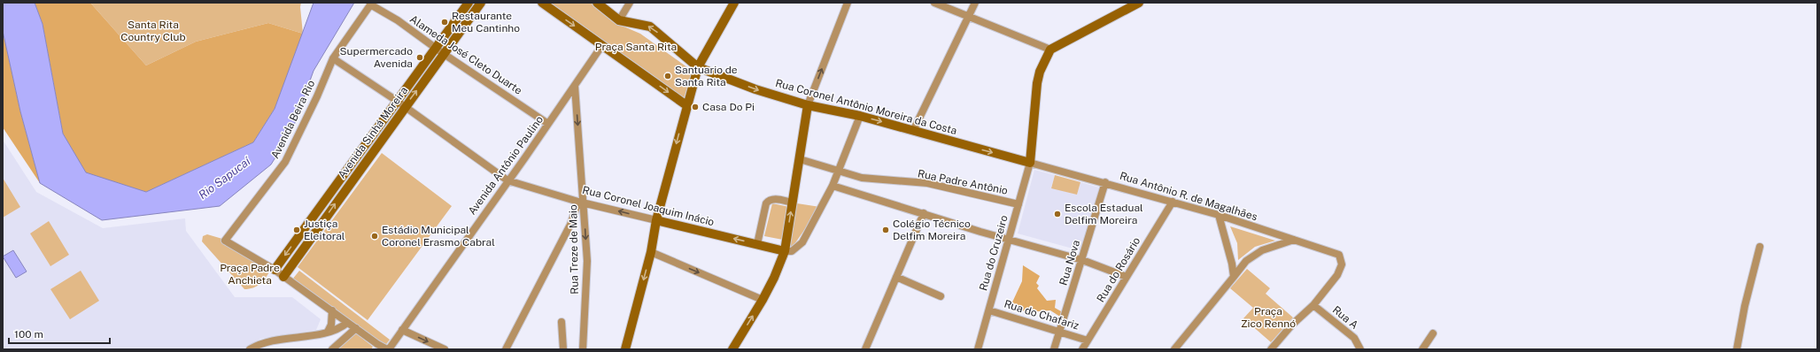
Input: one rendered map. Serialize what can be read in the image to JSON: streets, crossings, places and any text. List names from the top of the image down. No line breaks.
{"streets":{"main road":["Rua Coronel Antônio Moreira da Costa","Avenida Sinhá Moreira","Rua Coronel Joaquim Inácio"],"street":["Alameda José Cleto Duarte","Avenida Beira Rio","Avenida Antônio Paulino","Rua Padre Antônio","Rua Antônio R. de Magalhães","Rua Treze de Maio","Rua do Cruzeiro","Rua Nova","Rua do Rosário","Rua do Chafariz","Rua A"]},"crossings":[["Alameda José Cleto Duarte","Avenida Beira Rio"],["Alameda José Cleto Duarte","Avenida Sinhá Moreira"],["Alameda José Cleto Duarte","Avenida Antônio Paulino"],["Rua Coronel Antônio Moreira da Costa","Rua Antônio R. de Magalhães"],["Rua Coronel Antônio Moreira da Costa","Rua do Cruzeiro"],["Avenida Beira Rio","Avenida Sinhá Moreira"],["Avenida Beira Rio","Rua Coronel Joaquim Inácio"],["Avenida Sinhá Moreira","Rua Coronel Joaquim Inácio"],["Avenida Antônio Paulino","Rua Coronel Joaquim Inácio"],["Avenida Antônio Paulino","Rua Treze de Maio"],["Rua Padre Antônio","Rua do Cruzeiro"],["Rua Antônio R. de Magalhães","Rua do Cruzeiro"],["Rua Antônio R. de Magalhães","Rua Nova"],["Rua Antônio R. de Magalhães","Rua do Rosário"],["Rua Antônio R. de Magalhães","Rua A"],["Rua Coronel Joaquim Inácio","Rua Treze de Maio"],["Rua do Cruzeiro","Rua do Chafariz"],["Rua Nova","Rua do Chafariz"],["Rua do Rosário","Rua do Chafariz"]],"one_way":["Rua Treze de Maio"],"water":["Rio Sapucaí"],"parks":["Santa Rita Country Club","Praça Santa Rita","Praça Padre Anchieta","Praça Zico Rennó"],"places":["Restaurante Meu Cantinho","Supermercado Avenida","Santuario de Santa Rita","Casa Do Pi","Escola Estadual Delfim Moreira","Justiça Eleitoral","Colégio Técnico Delfim Moreira","Estádio Municipal Coronel Erasmo Cabral"],"scale_bar":"100 m"}
